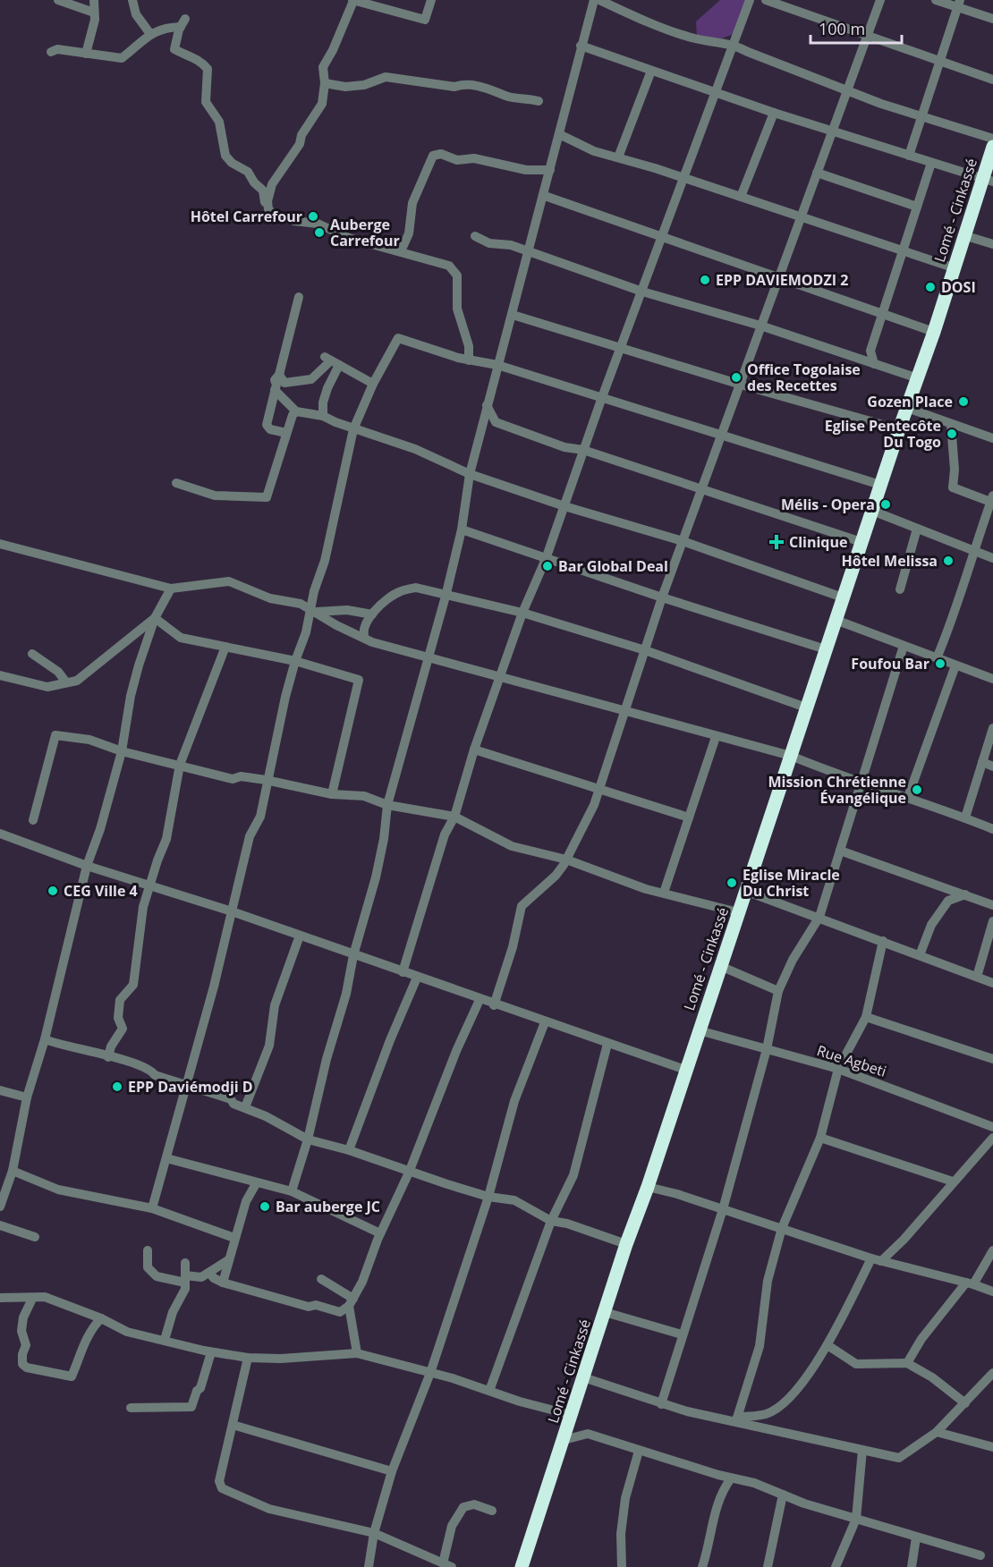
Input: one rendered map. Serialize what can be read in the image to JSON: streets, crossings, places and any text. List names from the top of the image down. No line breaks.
{"streets":{"highway":["Lomé - Cinkassé"],"street":["Rue Agbeti"]},"crossings":[["Lomé - Cinkassé","Rue Agbeti"]],"places":{"other":["Hôtel Carrefour","Auberge Carrefour","EPP DAVIEMODZI 2","DOSI","Office Togolaise des Recettes","Gozen Place","Eglise Pentecôte Du Togo","Mélis - Opera","Hôtel Melissa","Bar Global Deal","Foufou Bar","Mission Chrétienne Évangélique","Eglise Miracle Du Christ","CEG Ville 4","EPP Daviémodji D","Bar auberge JC"],"health":["Clinique"]},"scale_bar":"100 m"}
